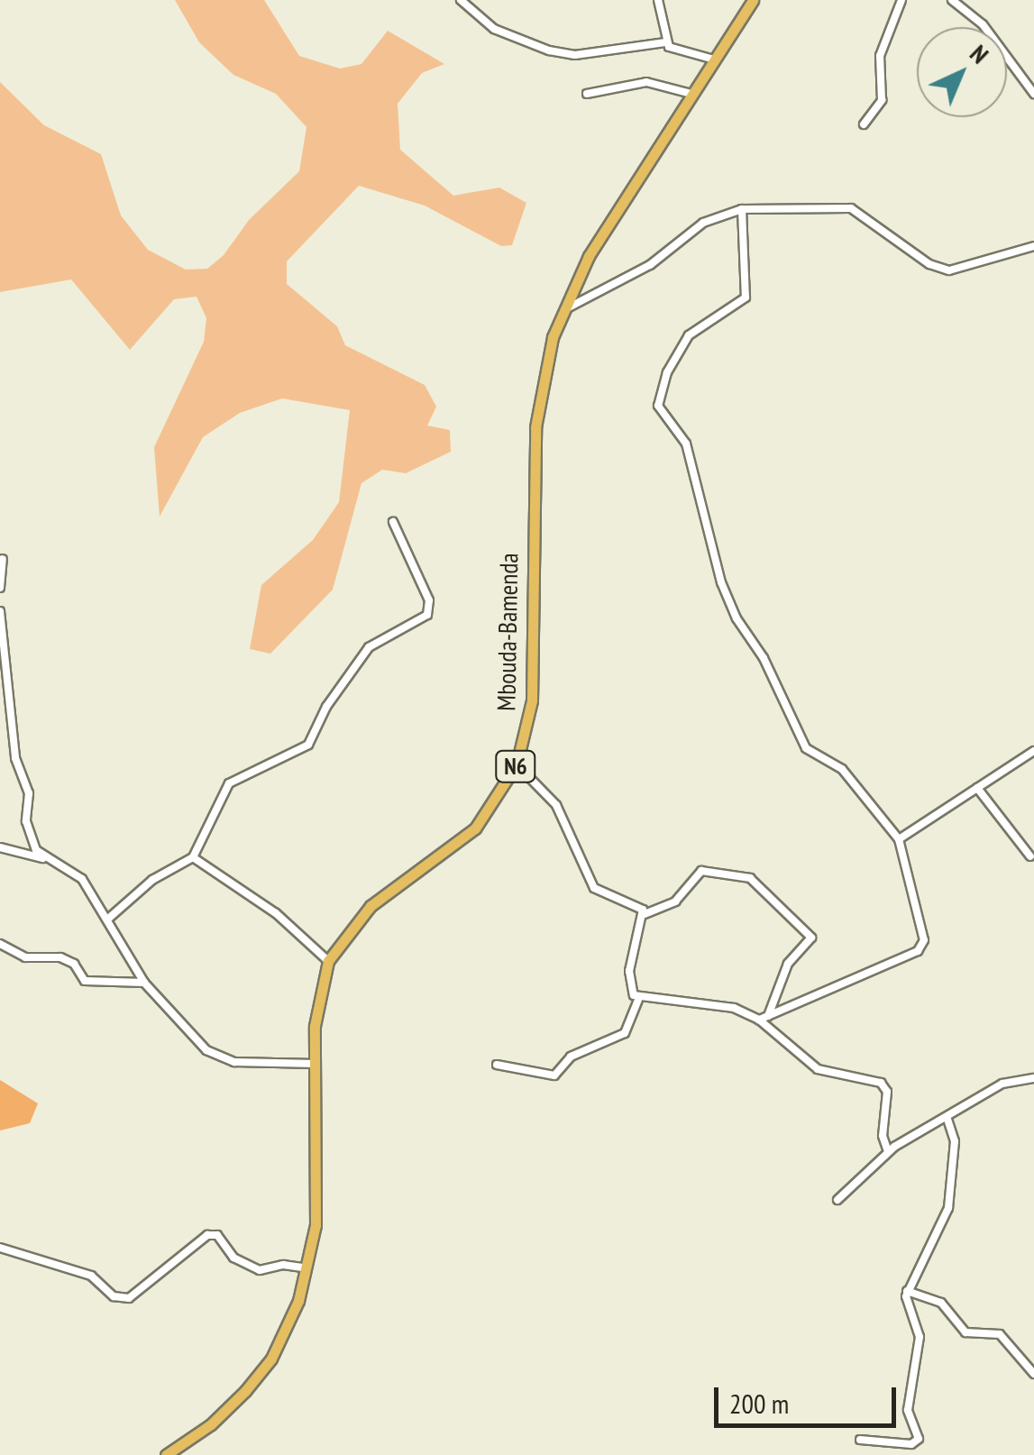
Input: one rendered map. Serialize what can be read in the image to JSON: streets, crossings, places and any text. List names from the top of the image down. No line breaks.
{"streets":{"highway":["Mbouda-Bamenda","N6"]},"scale_bar":"200 m","north":"top right"}
